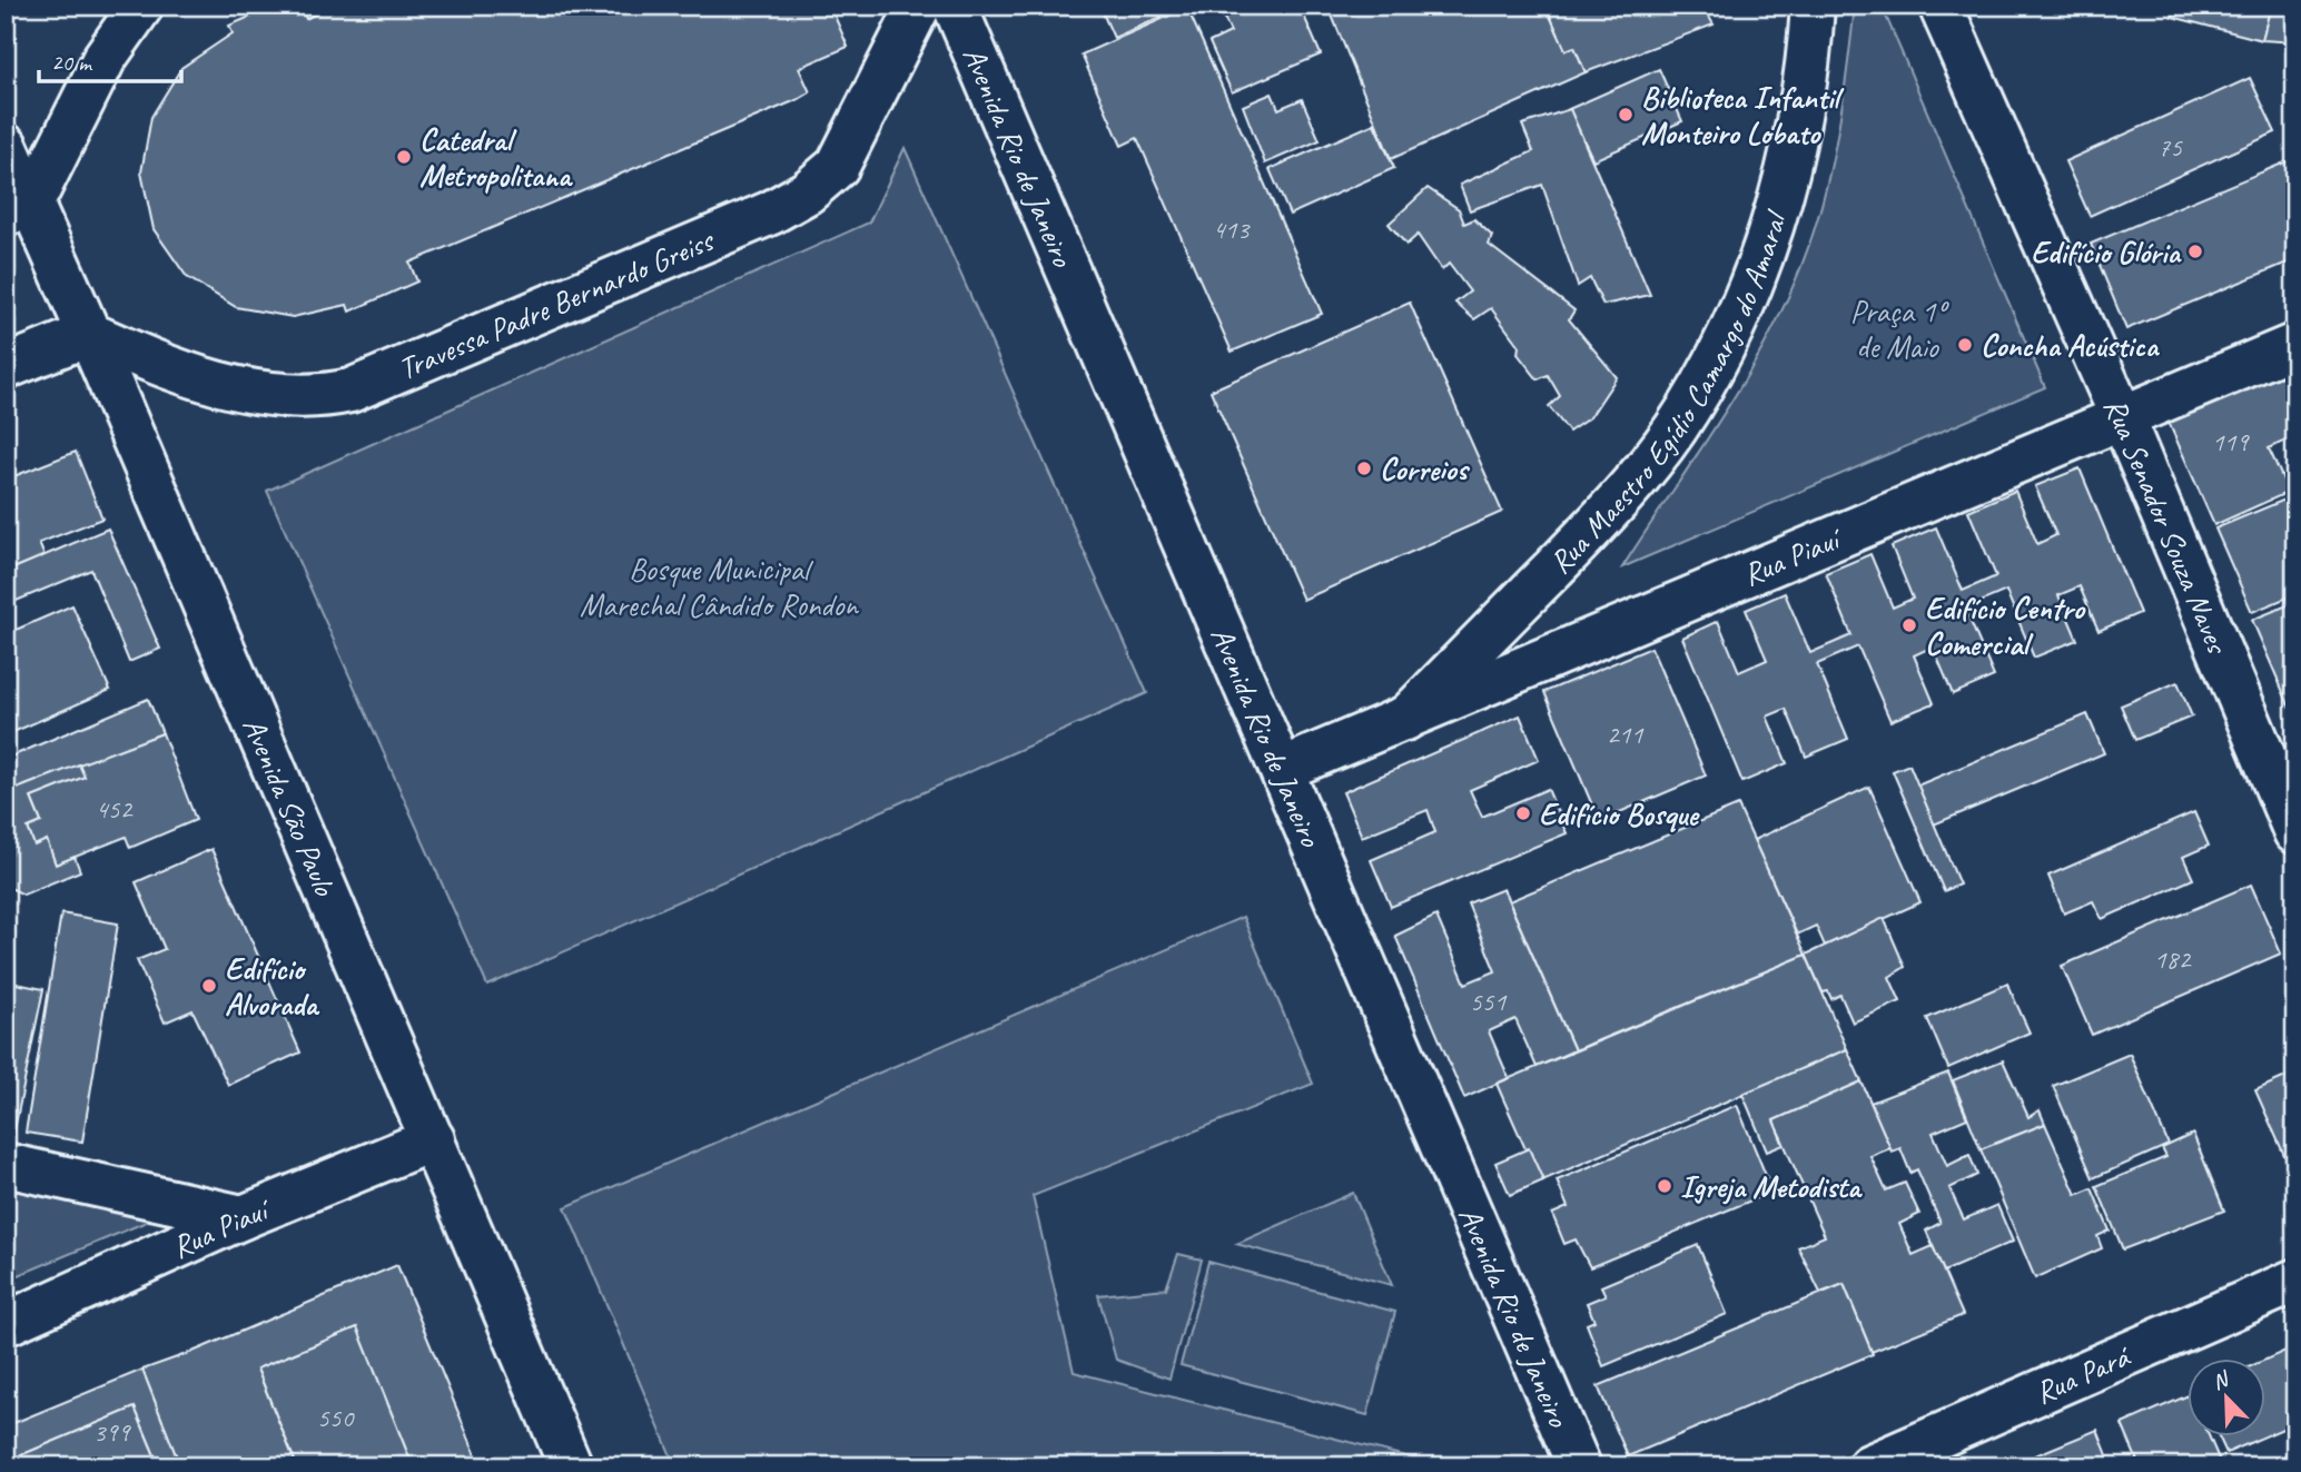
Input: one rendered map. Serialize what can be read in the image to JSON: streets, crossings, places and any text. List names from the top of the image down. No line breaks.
{"streets":{"street":["Avenida Rio de Janeiro","Travessa Padre Bernardo Greiss","Rua Maestro Egídio Camargo do Amaral","Rua Senador Souza Naves","Rua Piauí","Avenida São Paulo","Rua Pará"]},"crossings":[["Avenida Rio de Janeiro","Rua Piauí"],["Travessa Padre Bernardo Greiss","Avenida São Paulo"],["Rua Maestro Egídio Camargo do Amaral","Rua Piauí"],["Rua Senador Souza Naves","Rua Piauí"],["Rua Piauí","Avenida São Paulo"]],"parks":["Praça 1º de Maio","Bosque Municipal Marechal Cândido Rondon"],"places":["Biblioteca Infantil Monteiro Lobato","Catedral Metropolitana","Edifício Glória","Concha Acústica","Correios","Edifício Centro Comercial","Edifício Bosque","Edifício Alvorada","Igreja Metodista"],"house_numbers":["75","413","119","211","452","182","551","550","399"],"scale_bar":"20 m","north":"top left"}
